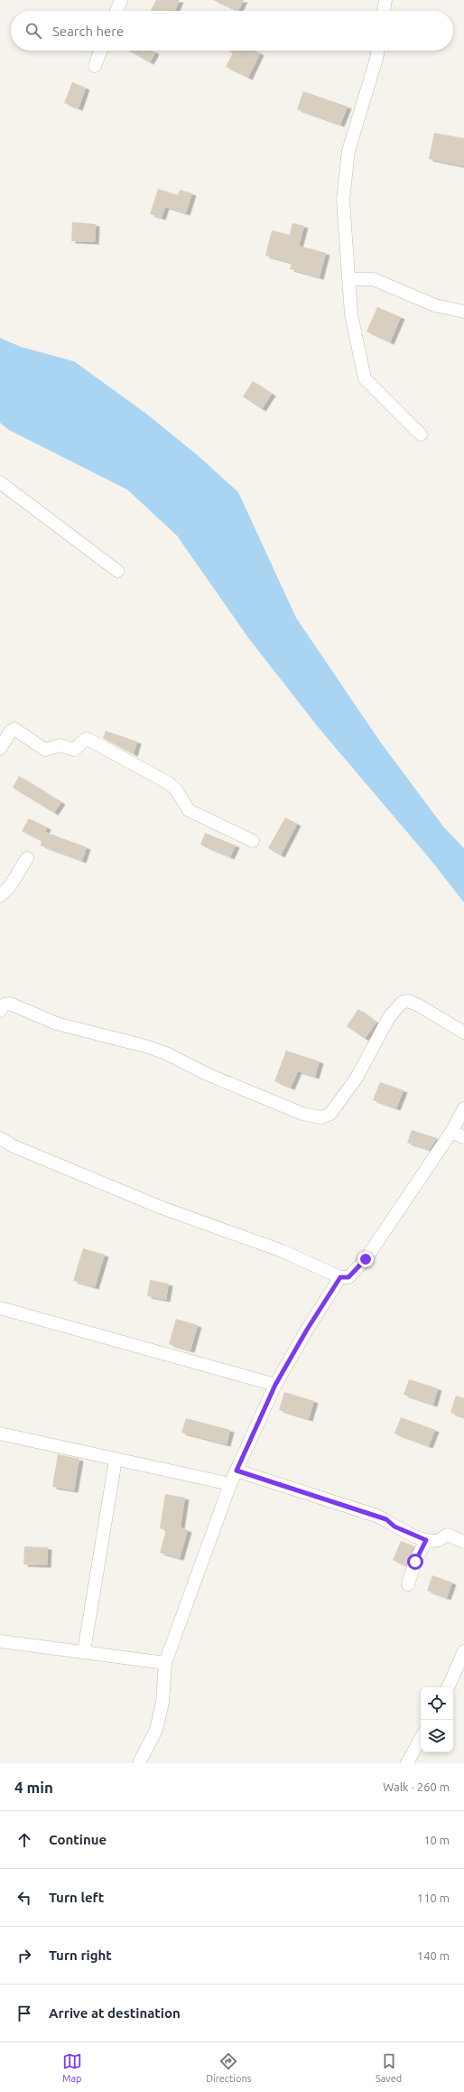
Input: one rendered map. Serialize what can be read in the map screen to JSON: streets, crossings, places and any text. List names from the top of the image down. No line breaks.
{"page":{"search":"Search here","heading":["4 min","Walk · 260 m"],"list":[["Continue","10 m"],["Turn left","110 m"],["Turn right","140 m"],"Arrive at destination"],"nav":["Map","Directions","Saved"]}}
